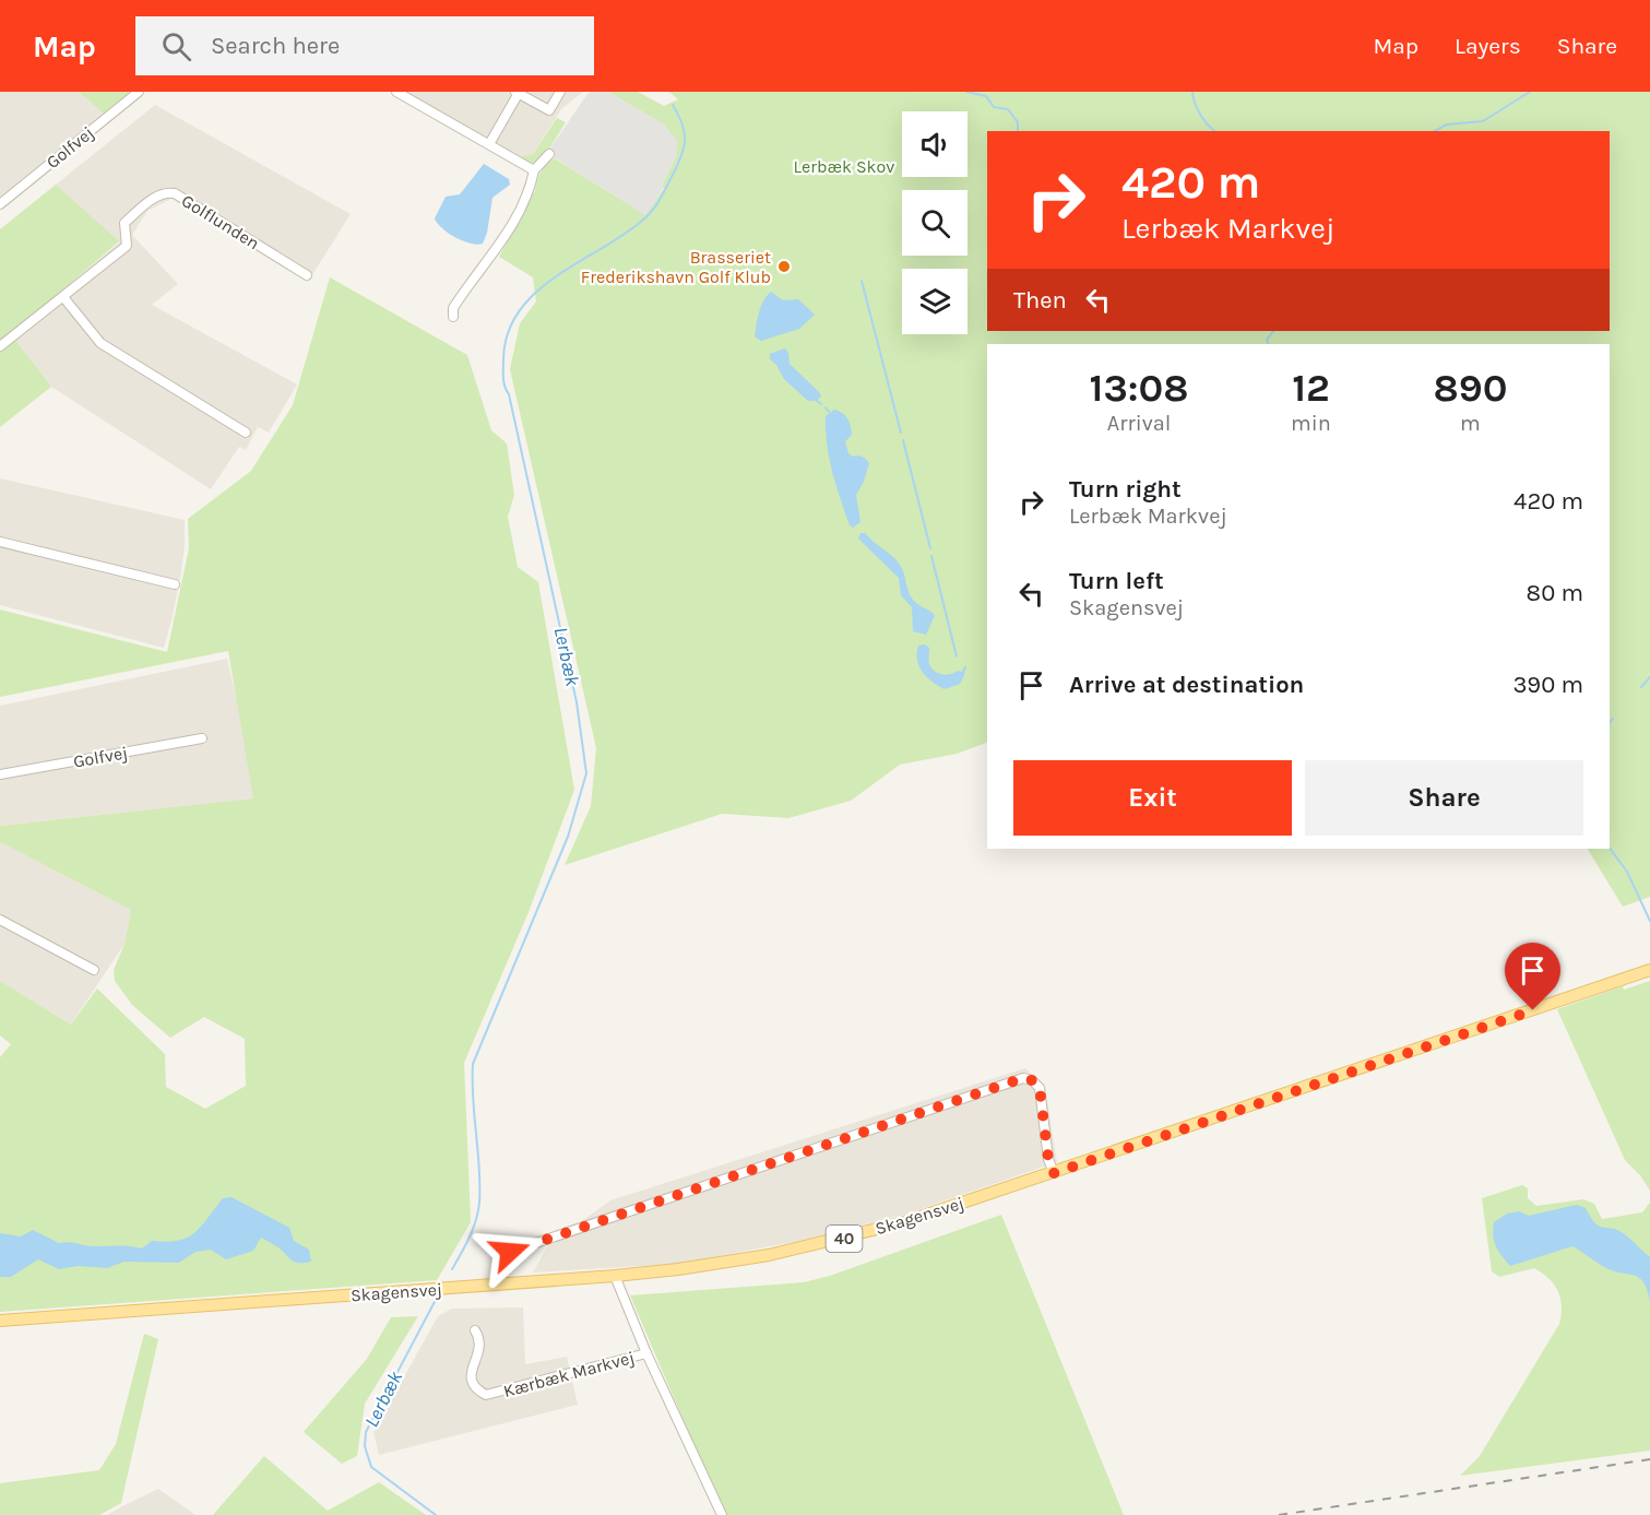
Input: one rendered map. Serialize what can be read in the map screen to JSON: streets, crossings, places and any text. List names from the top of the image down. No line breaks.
{"streets":{"main road":["Skagensvej","40"],"street":["Golfvej","Golflunden","Kærbæk Markvej"]},"crossings":[["Skagensvej","Kærbæk Markvej"]],"water":["Lerbæk"],"parks":["Lerbæk Skov"],"places":["Brasseriet Frederikshavn Golf Klub"],"page":{"header":"Map","search":"Search here","nav":["Map","Layers","Share"],"turn":["420 m","Lerbæk Markvej"],"then":"Then","eta":["13:08","Arrival","12","min","890","m"],"list":[{"name":"Turn right","note":"Lerbæk Markvej","value":"420 m"},{"name":"Turn left","note":"Skagensvej","value":"80 m"},{"name":"Arrive at destination","value":"390 m"}],"buttons":["Exit","Share"]}}
